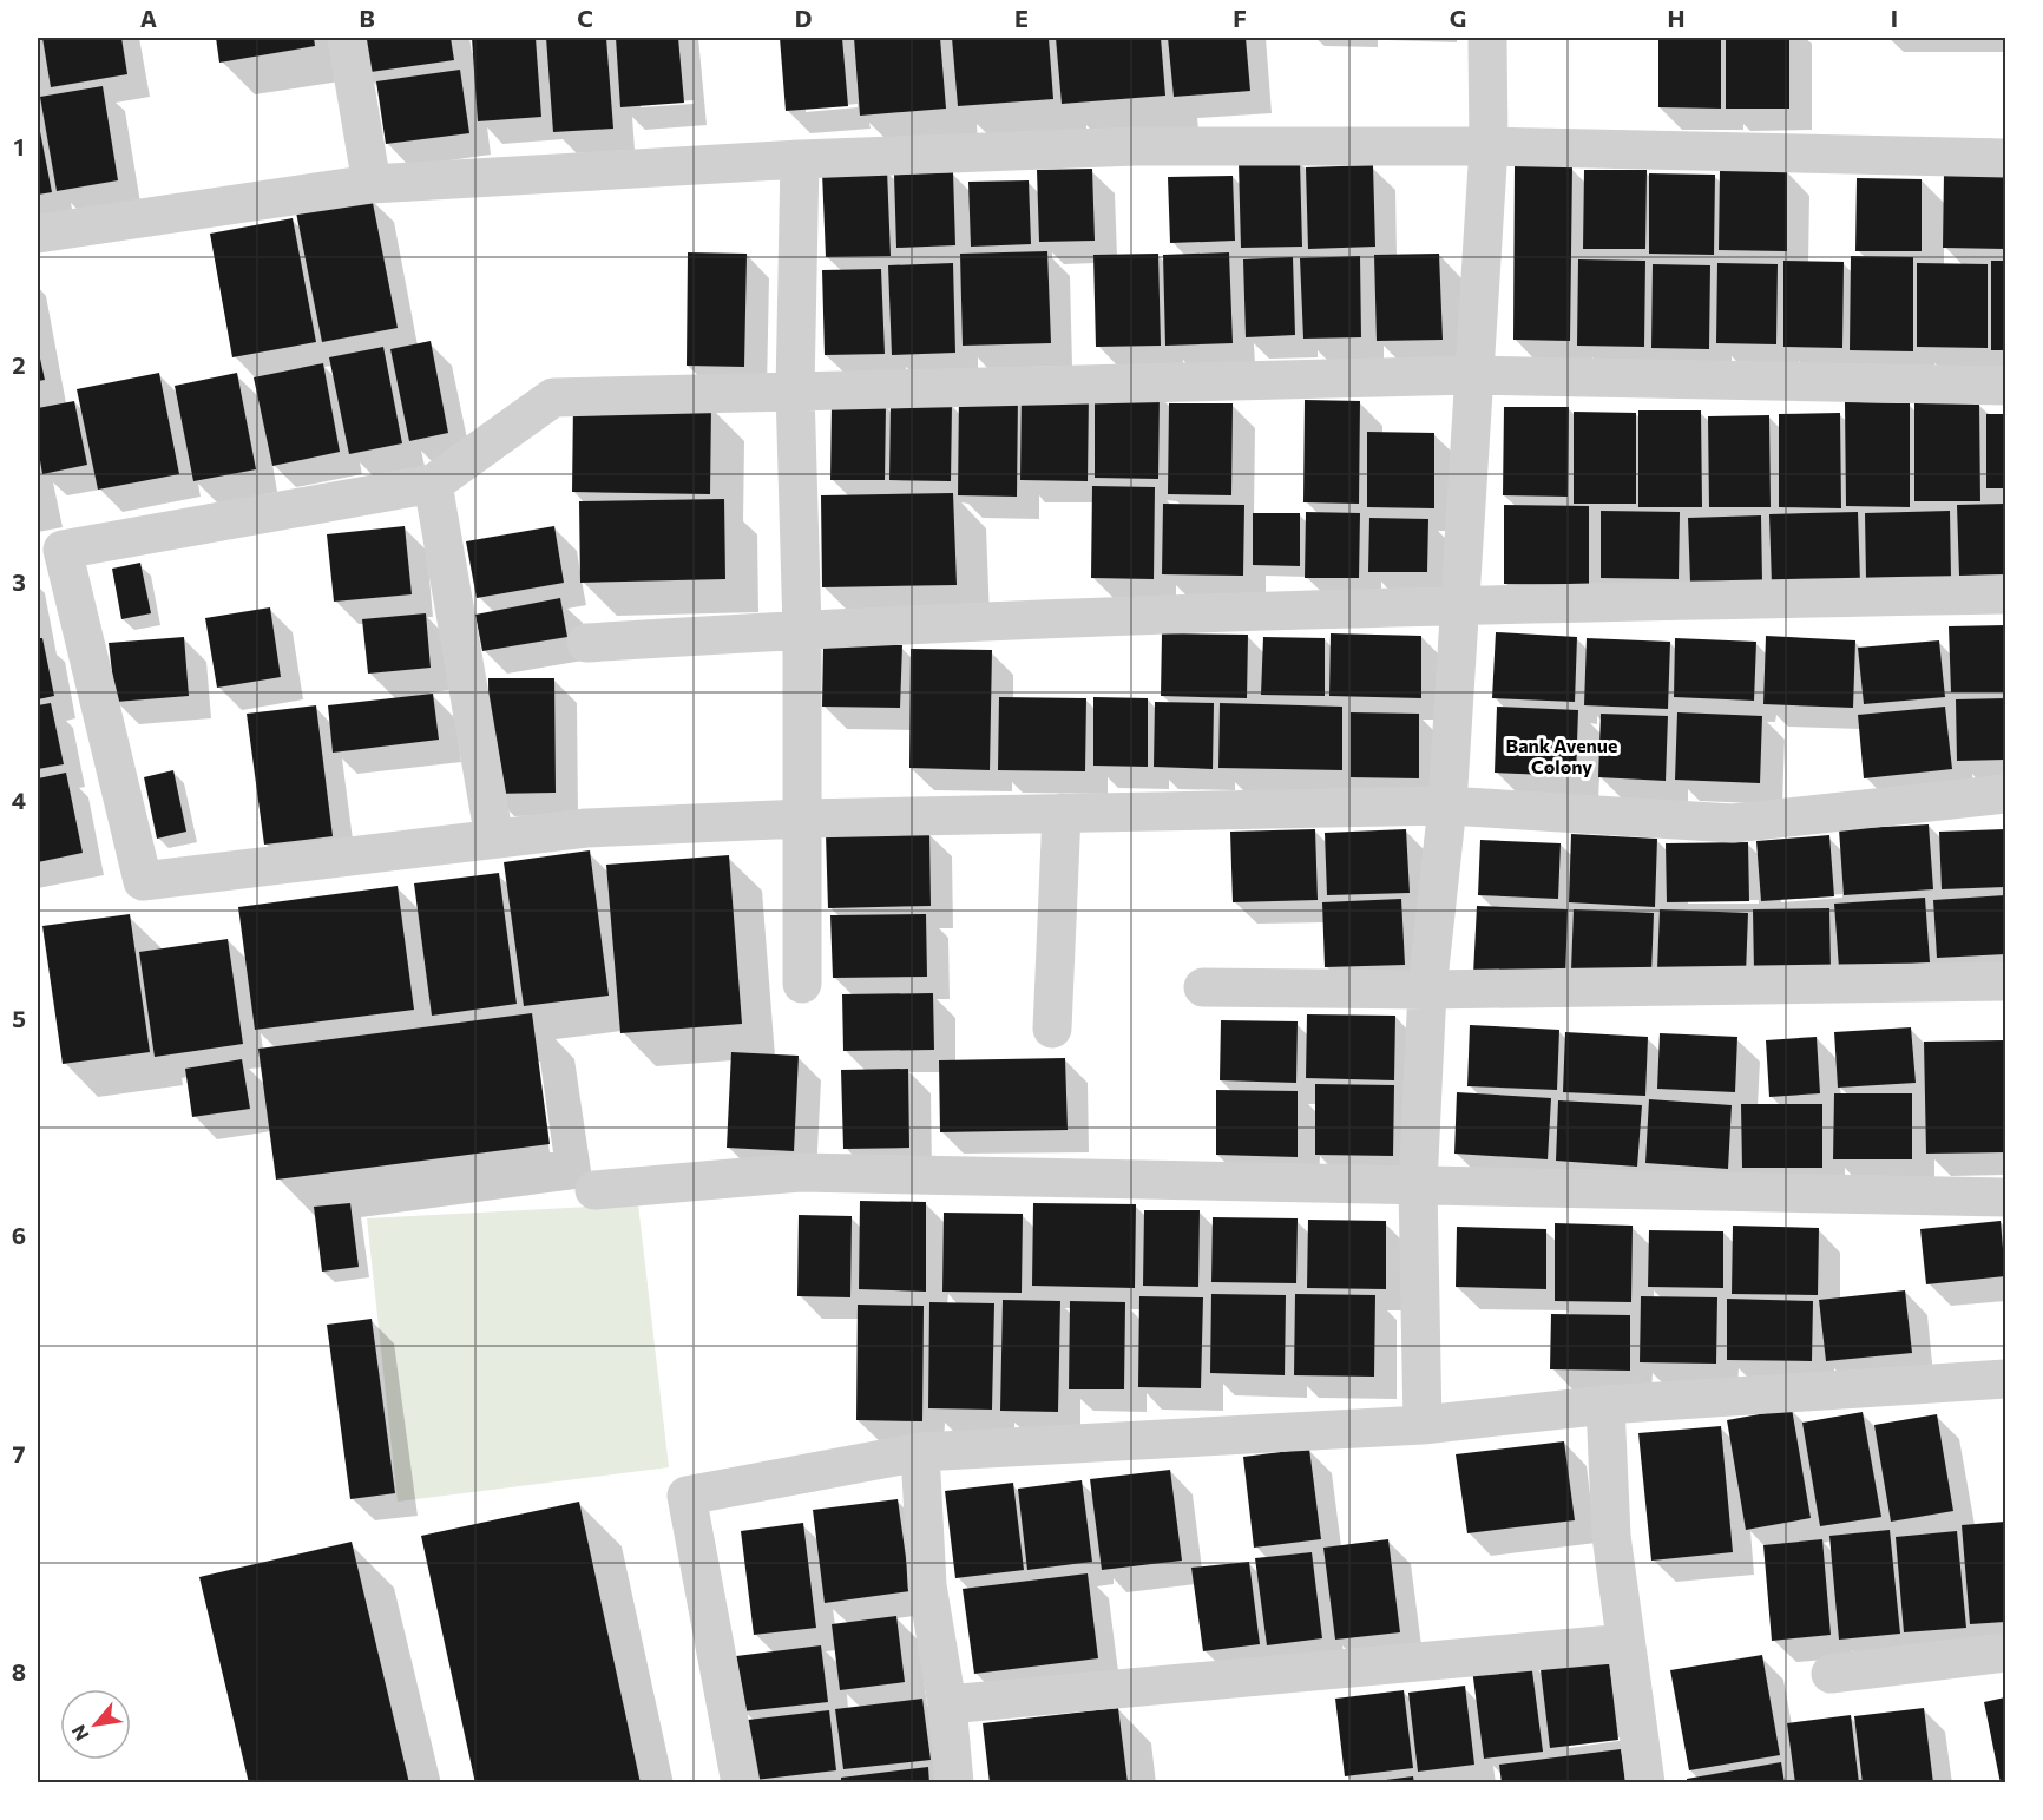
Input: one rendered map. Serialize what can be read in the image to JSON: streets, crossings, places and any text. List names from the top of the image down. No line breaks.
{"districts":["Bank Avenue Colony"],"north":"bottom left","grid":{"columns":["A","B","C","D","E","F","G","H","I"],"rows":["1","2","3","4","5","6","7","8"]}}
